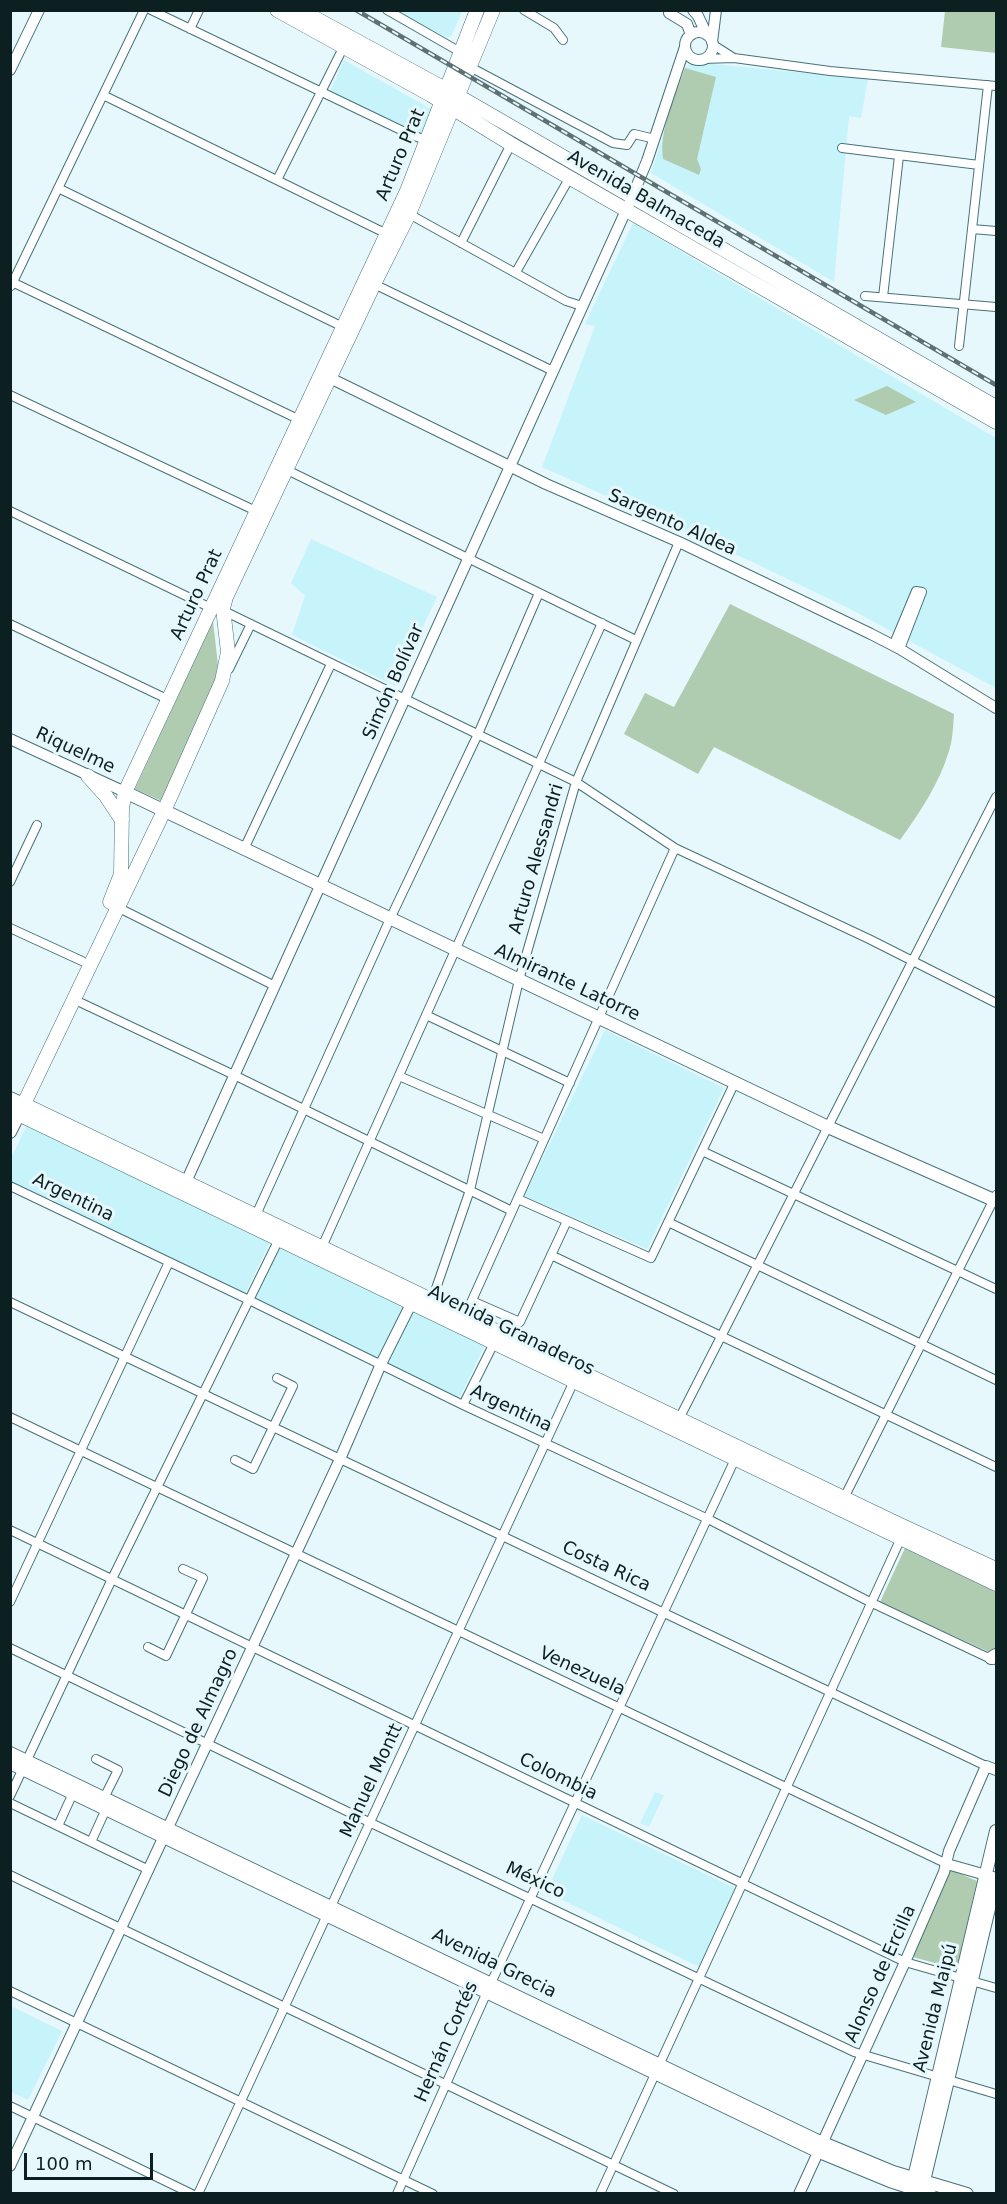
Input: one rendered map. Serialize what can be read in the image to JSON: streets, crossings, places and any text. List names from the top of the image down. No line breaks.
{"streets":{"main road":["Arturo Prat","Avenida Balmaceda","Almirante Latorre","Avenida Granaderos","Avenida Grecia","Avenida Maipú"],"street":["Sargento Aldea","Simón Bolívar","Riquelme","Arturo Alessandri","Argentina","Costa Rica","Venezuela","Diego de Almagro","Colombia","Manuel Montt","México","Alonso de Ercilla","Hernán Cortés"]},"crossings":[["Arturo Prat","Avenida Balmaceda"],["Arturo Prat","Sargento Aldea"],["Arturo Prat","Riquelme"],["Arturo Prat","Almirante Latorre"],["Arturo Prat","Avenida Granaderos"],["Avenida Balmaceda","Simón Bolívar"],["Sargento Aldea","Simón Bolívar"],["Sargento Aldea","Arturo Alessandri"],["Simón Bolívar","Almirante Latorre"],["Simón Bolívar","Avenida Granaderos"],["Riquelme","Almirante Latorre"],["Arturo Alessandri","Almirante Latorre"],["Arturo Alessandri","Avenida Granaderos"],["Argentina","Diego de Almagro"],["Argentina","Manuel Montt"],["Argentina","Hernán Cortés"],["Avenida Granaderos","Diego de Almagro"],["Avenida Granaderos","Manuel Montt"],["Avenida Granaderos","Hernán Cortés"],["Costa Rica","Diego de Almagro"],["Costa Rica","Manuel Montt"],["Costa Rica","Alonso de Ercilla"],["Costa Rica","Hernán Cortés"],["Venezuela","Diego de Almagro"],["Venezuela","Manuel Montt"],["Venezuela","Alonso de Ercilla"],["Venezuela","Avenida Maipú"],["Venezuela","Hernán Cortés"],["Diego de Almagro","Colombia"],["Diego de Almagro","México"],["Diego de Almagro","Avenida Grecia"],["Colombia","Manuel Montt"],["Colombia","Alonso de Ercilla"],["Colombia","Avenida Maipú"],["Colombia","Hernán Cortés"],["Manuel Montt","México"],["Manuel Montt","Avenida Grecia"],["México","Alonso de Ercilla"],["México","Avenida Maipú"],["México","Hernán Cortés"],["Avenida Grecia","Alonso de Ercilla"],["Avenida Grecia","Avenida Maipú"],["Avenida Grecia","Hernán Cortés"]],"scale_bar":"100 m"}
